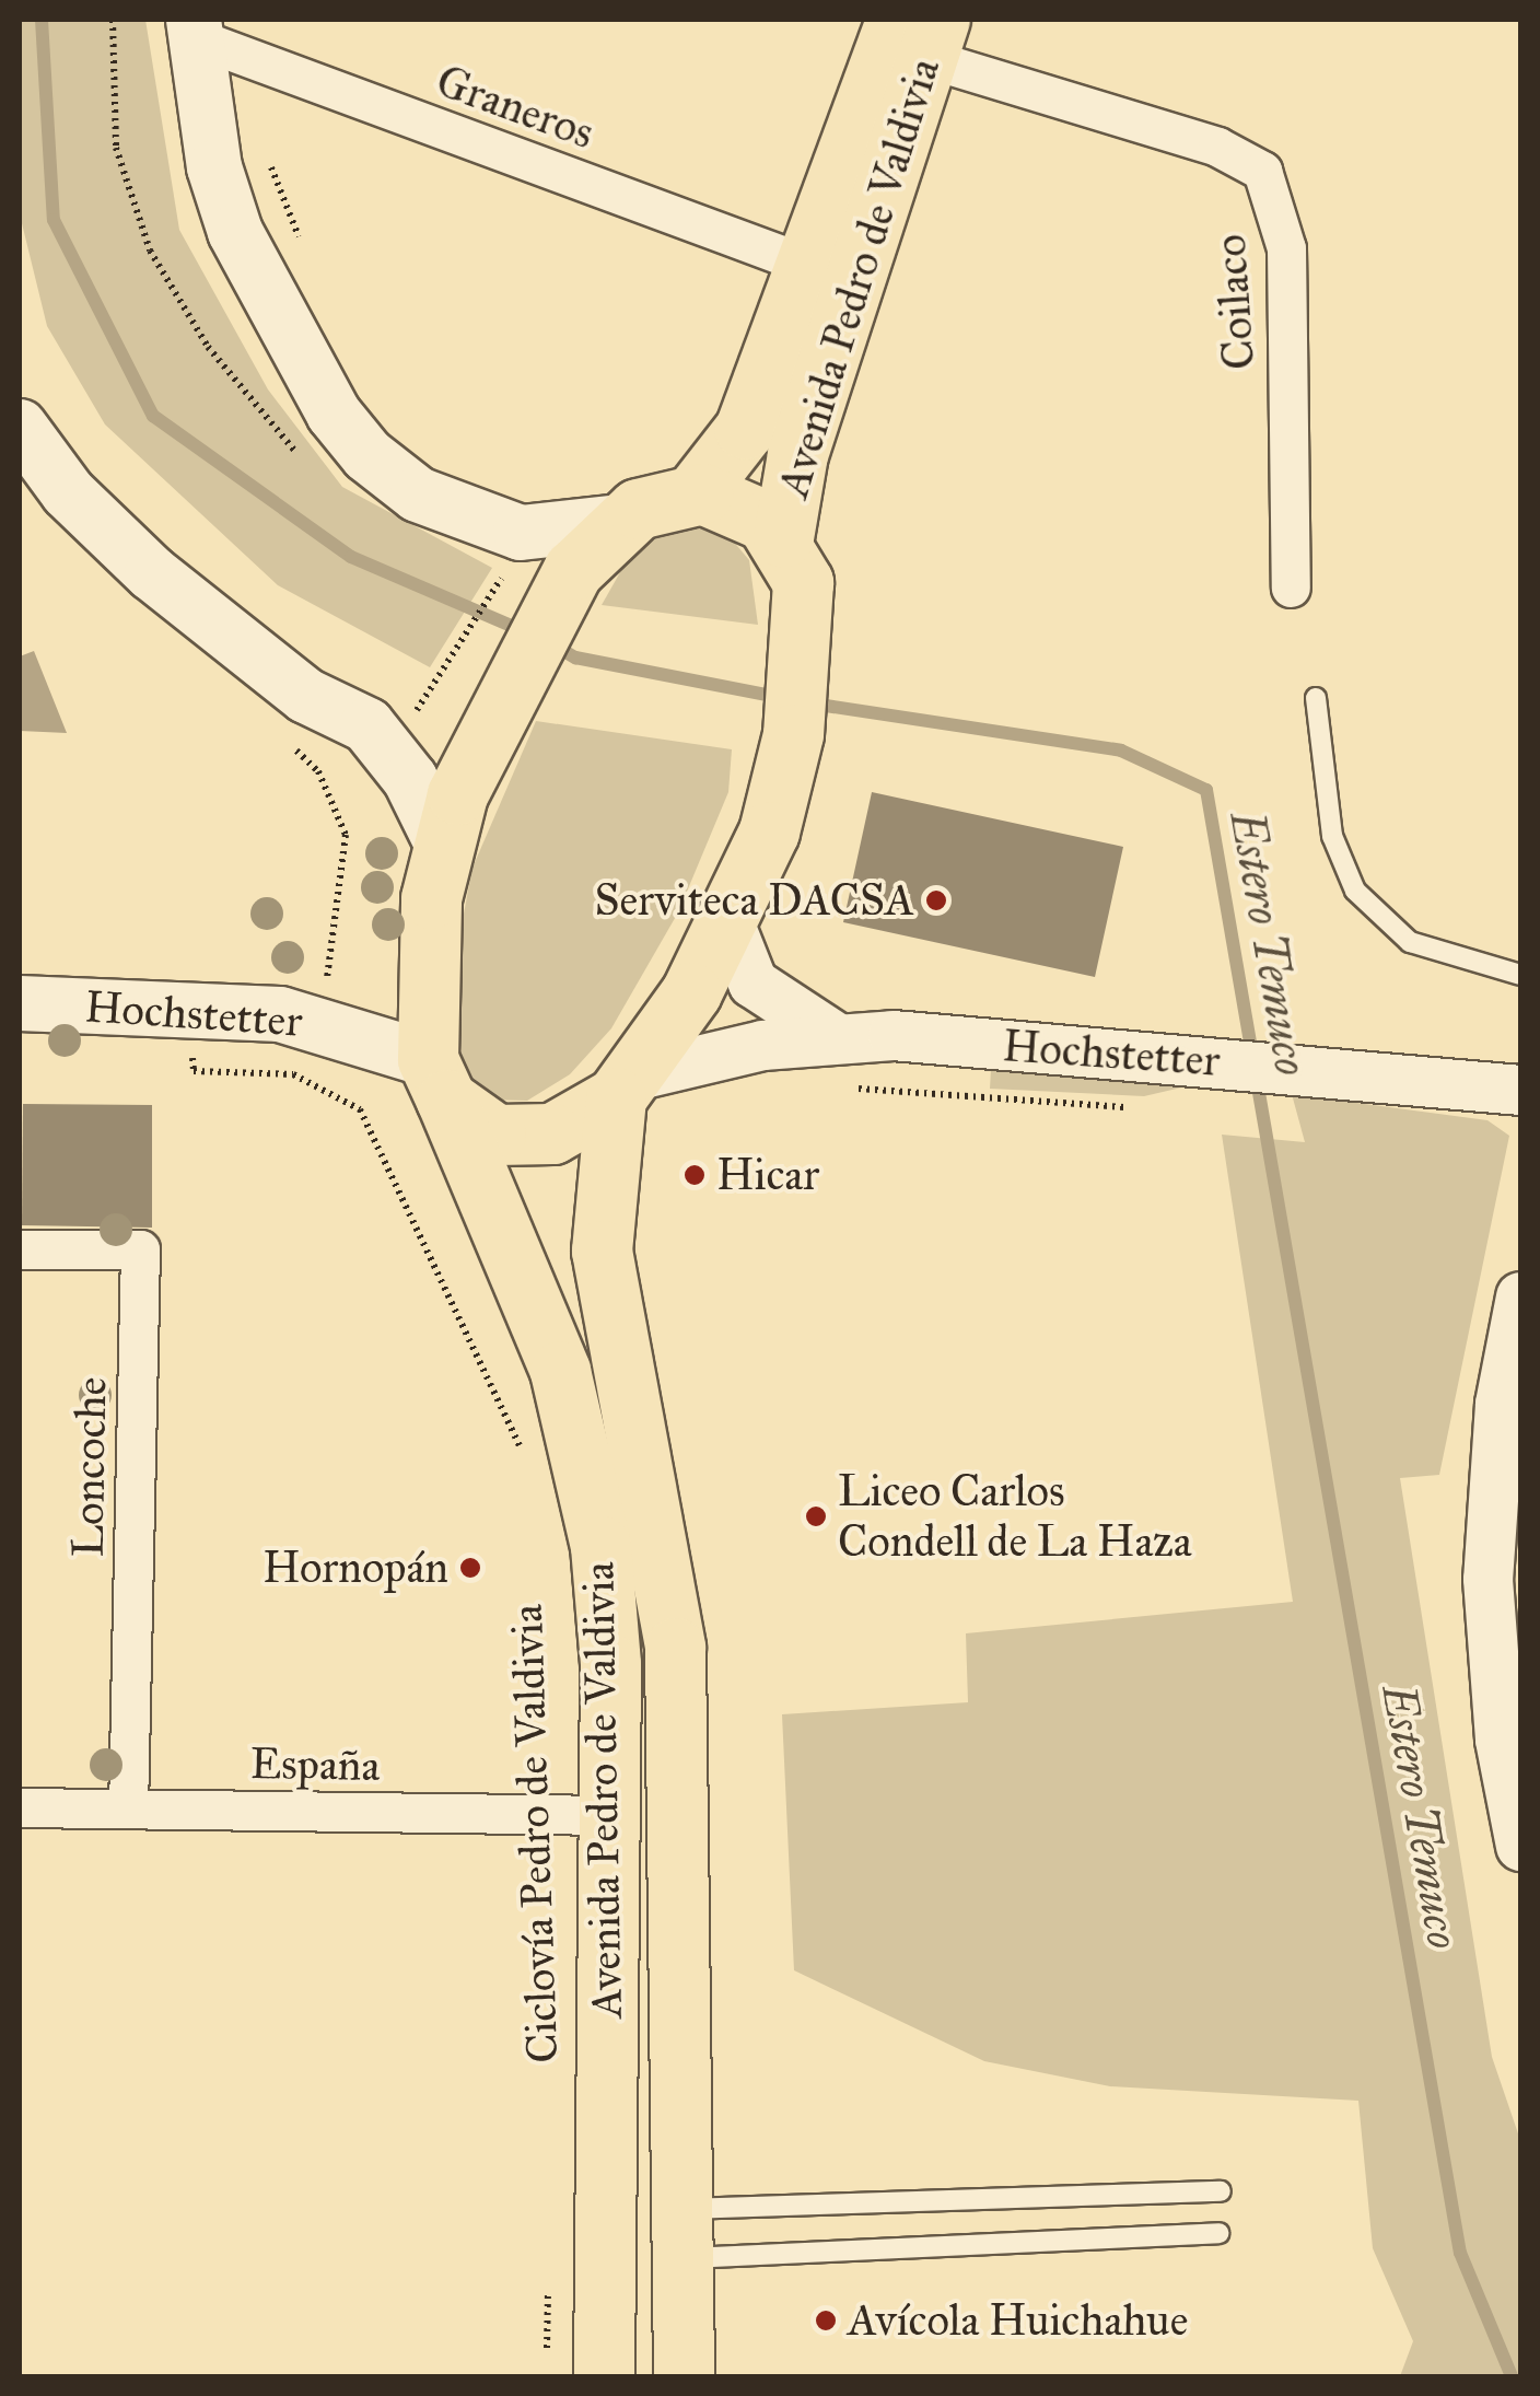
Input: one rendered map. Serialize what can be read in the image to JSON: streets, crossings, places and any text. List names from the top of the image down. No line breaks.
{"streets":{"main road":["Avenida Pedro de Valdivia","Hochstetter"],"street":["Graneros","Coilaco","Loncoche","España"]},"crossings":[["Graneros","Avenida Pedro de Valdivia"],["Avenida Pedro de Valdivia","Coilaco"],["Avenida Pedro de Valdivia","Hochstetter"],["Avenida Pedro de Valdivia","España"],["Loncoche","España"]],"water":["Estero Temuco"],"places":["Serviteca DACSA","Hicar","Liceo Carlos Condell de La Haza","Hornopán","Avícola Huichahue"]}
